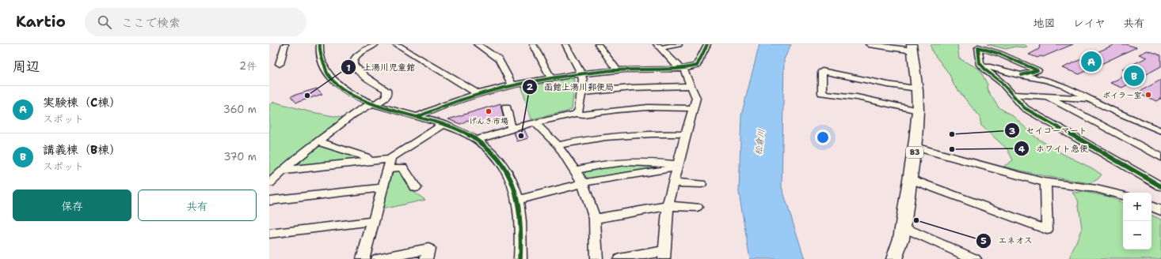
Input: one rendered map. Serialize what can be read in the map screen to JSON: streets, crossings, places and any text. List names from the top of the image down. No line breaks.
{"streets":{"main road":["83"]},"water":["松倉川"],"places":["ボイラー室","上湯川児童館","げんき市場","セイコーマート","函館上湯川郵便局","ホワイト急便","エネオス"],"page":{"header":"Kartio","search":"ここで検索","nav":["地図","レイヤ","共有"],"heading":["周辺","2件"],"pins":["A","B"],"list":[{"mark":"A","name":"実験棟（C棟）","note":"スポット","value":"360 m"},{"mark":"B","name":"講義棟（B棟）","note":"スポット","value":"370 m"}],"buttons":["保存","共有"],"map_buttons":["+","−"]}}
